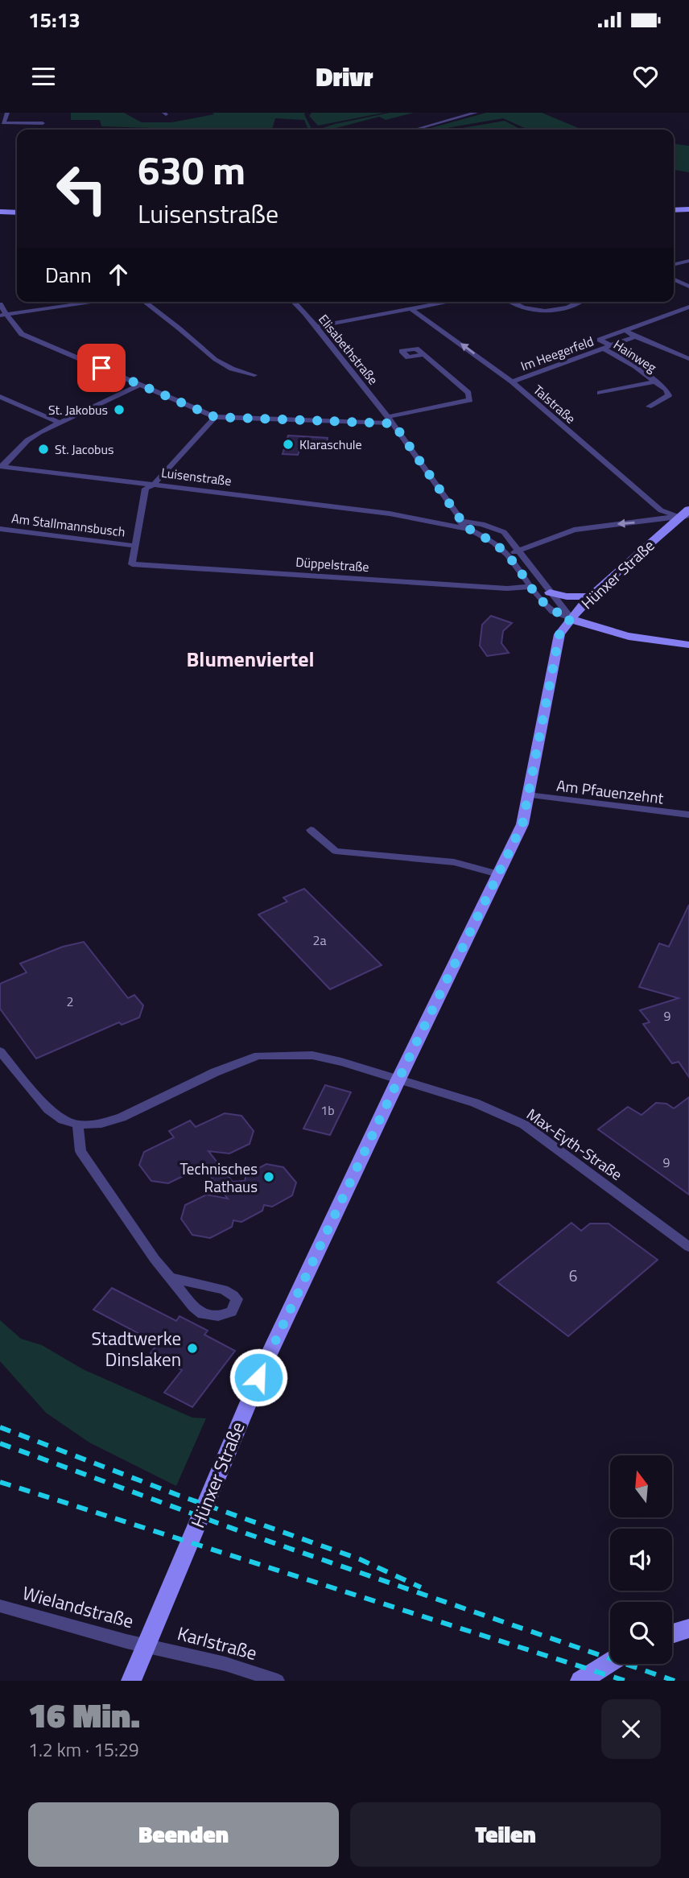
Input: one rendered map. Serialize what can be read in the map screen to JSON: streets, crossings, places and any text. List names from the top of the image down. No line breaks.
{"streets":{"main road":["Hünxer Straße"],"street":["Elisabethstraße","Im Heegerfeld","Hainweg","Talstraße","Luisenstraße","Am Stallmannsbusch","Düppelstraße","Am Pfauenzehnt","Max-Eyth-Straße","Wielandstraße","Karlstraße"]},"crossings":[["Elisabethstraße","Luisenstraße"],["Im Heegerfeld","Hainweg"],["Im Heegerfeld","Talstraße"],["Talstraße","Hünxer Straße"],["Luisenstraße","Düppelstraße"],["Luisenstraße","Hünxer Straße"],["Am Stallmannsbusch","Düppelstraße"],["Hünxer Straße","Am Pfauenzehnt"],["Hünxer Straße","Max-Eyth-Straße"],["Hünxer Straße","Wielandstraße"],["Hünxer Straße","Karlstraße"],["Wielandstraße","Karlstraße"]],"one_way":["Talstraße"],"districts":["Blumenviertel"],"places":["St. Jakobus","Klaraschule","St. Jacobus","Technisches Rathaus","Stadtwerke Dinslaken"],"house_numbers":["2a","2","9","1b","9","6"],"north":"top","page":{"status":"15:13","header":"Drivr","turn":["630 m","Luisenstraße"],"then":"Dann","heading":["16 Min.","1.2 km · 15:29"],"buttons":["Beenden","Teilen"]}}
